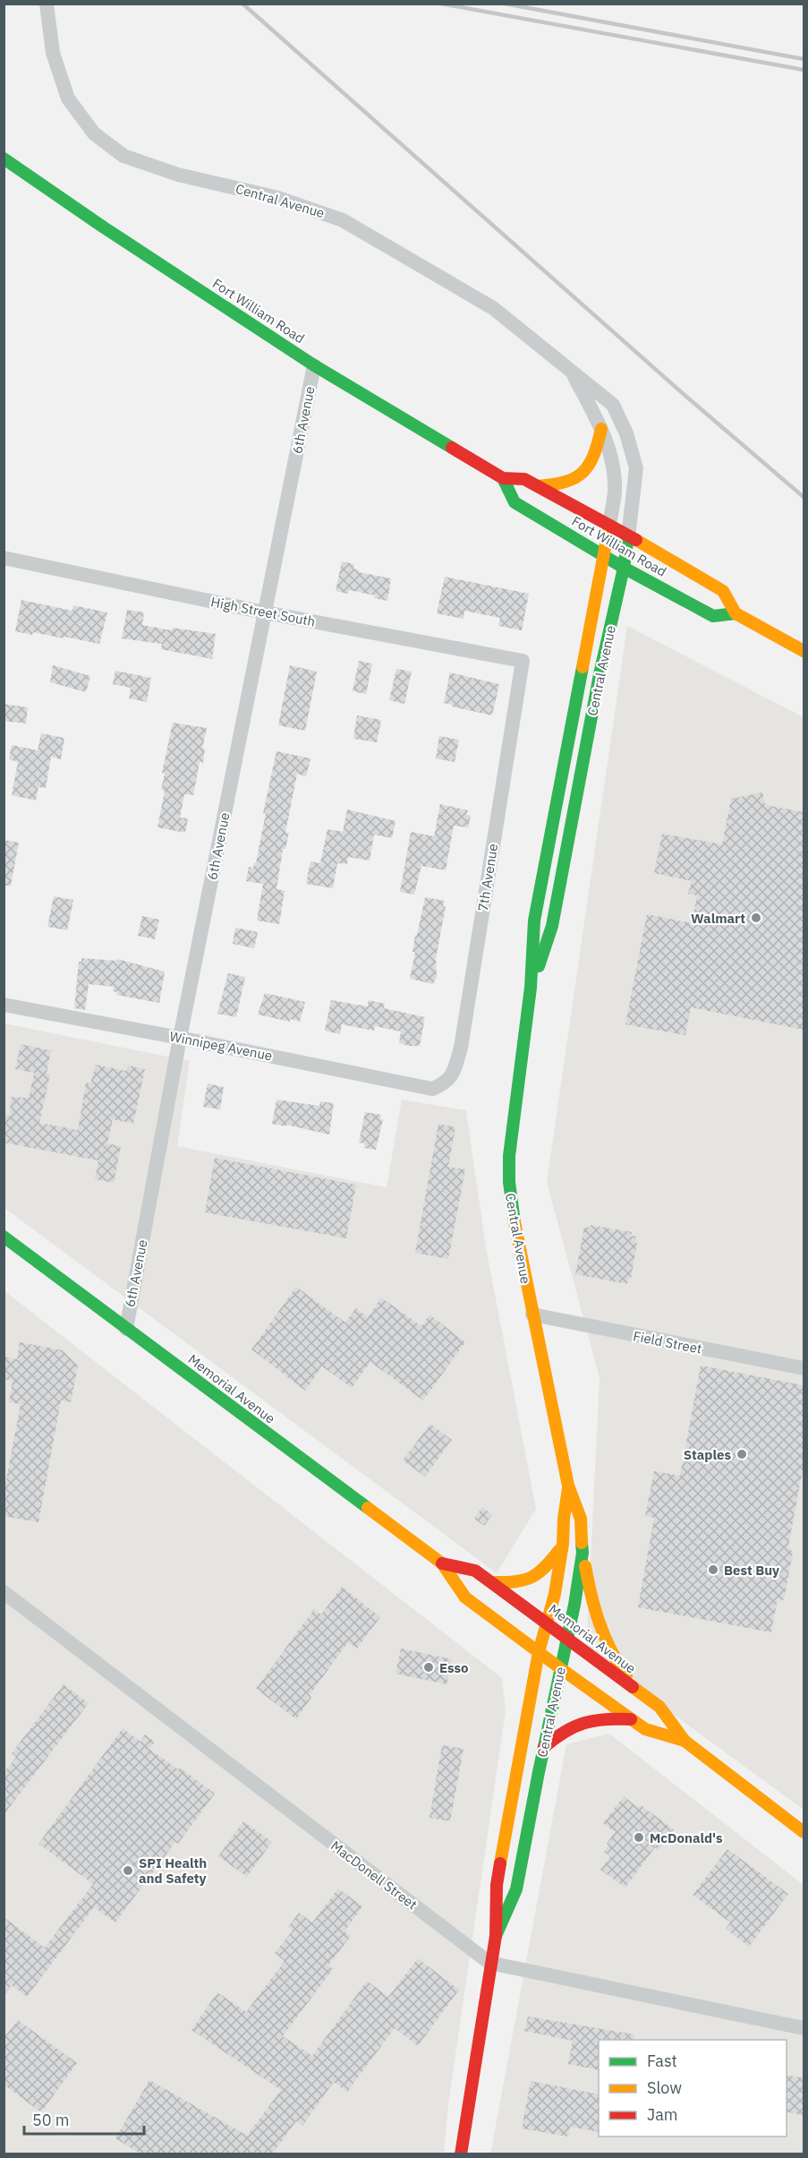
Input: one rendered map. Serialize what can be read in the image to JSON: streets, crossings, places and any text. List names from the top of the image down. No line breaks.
{"streets":{"main road":["Central Avenue","Fort William Road","Memorial Avenue"],"street":["6th Avenue","High Street South","7th Avenue","Winnipeg Avenue","Field Street","MacDonell Street"]},"crossings":[["Central Avenue","Fort William Road"],["Central Avenue","Field Street"],["Central Avenue","Memorial Avenue"],["Central Avenue","MacDonell Street"],["Fort William Road","6th Avenue"],["6th Avenue","High Street South"],["6th Avenue","Winnipeg Avenue"],["6th Avenue","Memorial Avenue"],["High Street South","7th Avenue"],["7th Avenue","Winnipeg Avenue"]],"places":["Walmart","Staples","Best Buy","Esso","McDonald's","SPI Health and Safety"],"legend":["Fast","Slow","Jam"],"scale_bar":"50 m"}
